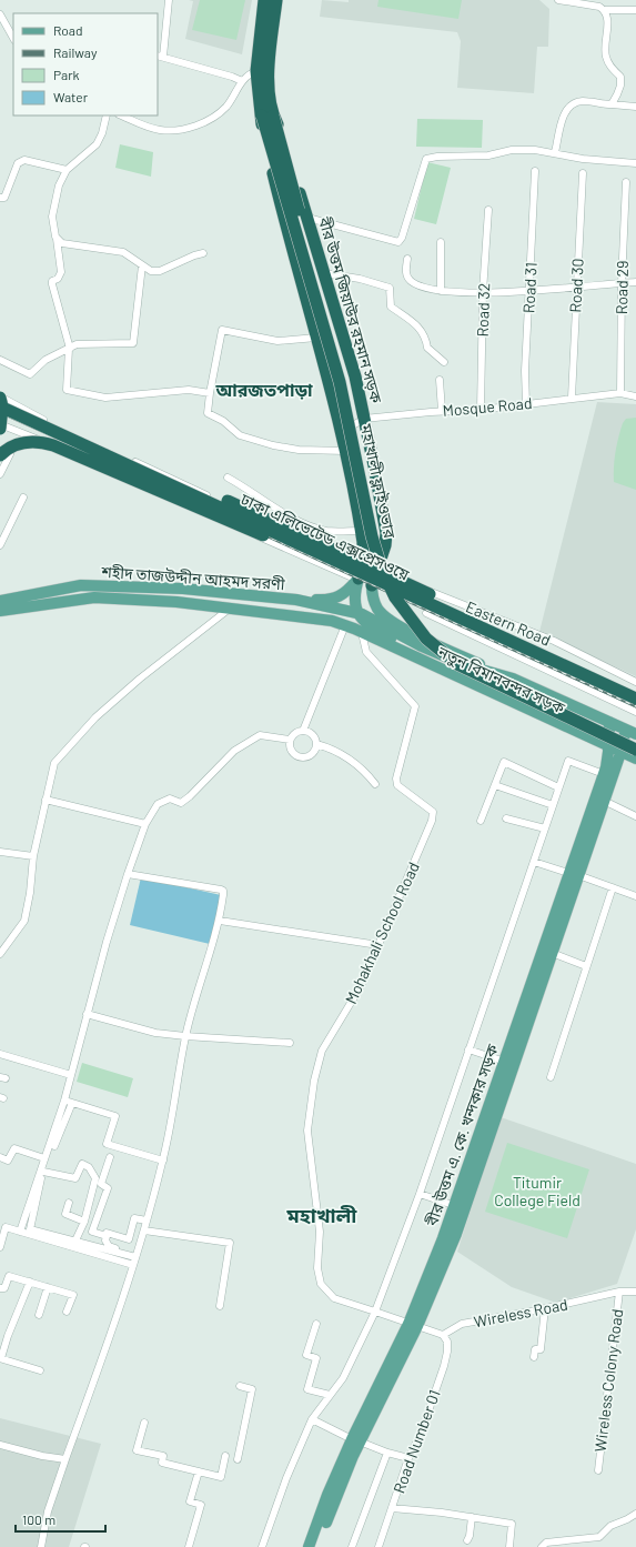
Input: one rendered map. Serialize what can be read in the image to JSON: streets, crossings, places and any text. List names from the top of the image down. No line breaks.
{"streets":{"highway":["বীর উত্তম জিয়াউর রহমান সড়ক","মহাখালী ফ্লাইওভার","ঢাকা এলিভেটেড এক্সপ্রেসওয়ে"],"main road":["শহীদ তাজউদ্দীন আহমদ সরণী","নতুন বিমানবন্দর সড়ক","বীর উত্তম এ. কে. খন্দকার সড়ক"],"street":["Road 30","Road 31","Road 29","Road 32","Mosque Road","Eastern Road","Mohakhali School Road","Wireless Road","Wireless Colony Road","Road Number 01"]},"crossings":[["Road 30","Mosque Road"],["Road 31","Mosque Road"],["Road 29","Mosque Road"],["বীর উত্তম জিয়াউর রহমান সড়ক","Mosque Road"],["বীর উত্তম জিয়াউর রহমান সড়ক","মহাখালী ফ্লাইওভার"],["বীর উত্তম জিয়াউর রহমান সড়ক","শহীদ তাজউদ্দীন আহমদ সরণী"],["বীর উত্তম জিয়াউর রহমান সড়ক","Eastern Road"],["Road 32","Mosque Road"],["শহীদ তাজউদ্দীন আহমদ সরণী","নতুন বিমানবন্দর সড়ক"],["শহীদ তাজউদ্দীন আহমদ সরণী","Mohakhali School Road"],["নতুন বিমানবন্দর সড়ক","Mohakhali School Road"],["নতুন বিমানবন্দর সড়ক","বীর উত্তম এ. কে. খন্দকার সড়ক"],["Mohakhali School Road","বীর উত্তম এ. কে. খন্দকার সড়ক"],["Wireless Road","Wireless Colony Road"],["Wireless Road","Road Number 01"]],"districts":["আরজতপাড়া","মহাখালী"],"parks":["Titumir College Field"],"legend":["Road","Railway","Park","Water"],"scale_bar":"100 m"}
